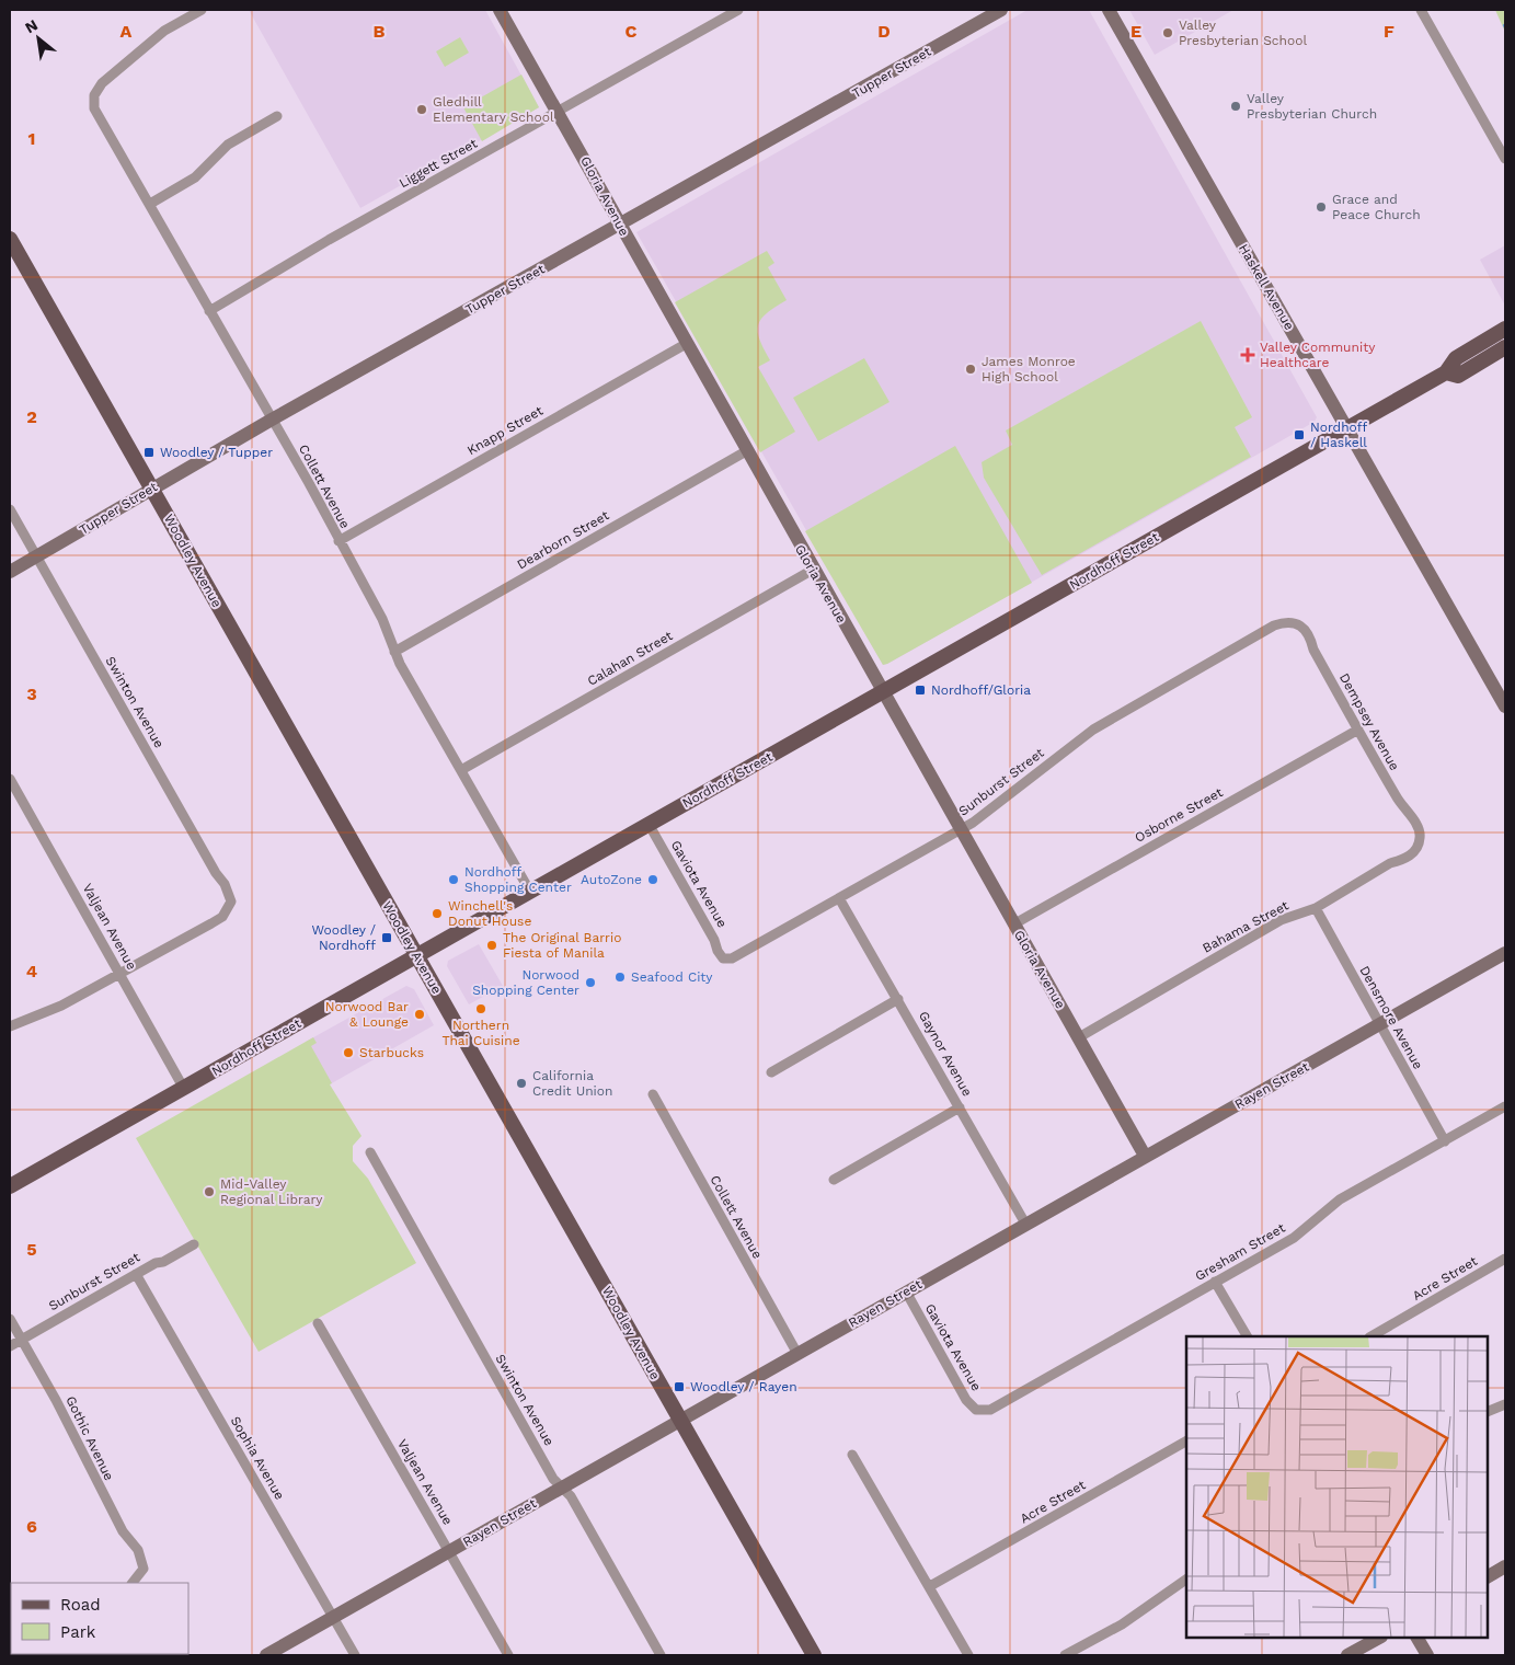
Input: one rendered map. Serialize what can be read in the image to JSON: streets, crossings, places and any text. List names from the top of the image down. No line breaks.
{"streets":{"main road":["Woodley Avenue","Nordhoff Street"],"street":["Tupper Street","Liggett Street","Gloria Avenue","Haskell Avenue","Knapp Street","Collett Avenue","Dearborn Street","Calahan Street","Swinton Avenue","Dempsey Avenue","Sunburst Street","Osborne Street","Gaviota Avenue","Valjean Avenue","Bahama Street","Densmore Avenue","Gaynor Avenue","Rayen Street","Gresham Street","Acre Street","Gothic Avenue","Sophia Avenue"]},"crossings":[["Tupper Street","Gloria Avenue"],["Tupper Street","Collett Avenue"],["Tupper Street","Woodley Avenue"],["Tupper Street","Swinton Avenue"],["Liggett Street","Gloria Avenue"],["Liggett Street","Collett Avenue"],["Gloria Avenue","Knapp Street"],["Gloria Avenue","Dearborn Street"],["Gloria Avenue","Nordhoff Street"],["Gloria Avenue","Calahan Street"],["Gloria Avenue","Sunburst Street"],["Gloria Avenue","Osborne Street"],["Gloria Avenue","Bahama Street"],["Gloria Avenue","Rayen Street"],["Haskell Avenue","Nordhoff Street"],["Knapp Street","Collett Avenue"],["Collett Avenue","Dearborn Street"],["Collett Avenue","Nordhoff Street"],["Collett Avenue","Calahan Street"],["Collett Avenue","Rayen Street"],["Woodley Avenue","Nordhoff Street"],["Woodley Avenue","Rayen Street"],["Nordhoff Street","Gaviota Avenue"],["Nordhoff Street","Valjean Avenue"],["Swinton Avenue","Valjean Avenue"],["Swinton Avenue","Rayen Street"],["Dempsey Avenue","Sunburst Street"],["Dempsey Avenue","Osborne Street"],["Dempsey Avenue","Bahama Street"],["Sunburst Street","Gaviota Avenue"],["Sunburst Street","Gaynor Avenue"],["Sunburst Street","Gothic Avenue"],["Sunburst Street","Sophia Avenue"],["Gaviota Avenue","Rayen Street"],["Gaviota Avenue","Gresham Street"],["Valjean Avenue","Rayen Street"],["Bahama Street","Densmore Avenue"],["Densmore Avenue","Rayen Street"],["Densmore Avenue","Gresham Street"],["Gaynor Avenue","Rayen Street"],["Rayen Street","Sophia Avenue"]],"places":{"other":["Valley Presbyterian School","Valley Presbyterian Church","Gledhill Elementary School","Grace and Peace Church","James Monroe High School","Nordhoff Shopping Center","AutoZone","Winchell's Donut House","The Original Barrio Fiesta of Manila","Seafood City","Norwood Shopping Center","Northern Thai Cuisine","Norwood Bar & Lounge","Starbucks","California Credit Union","Mid-Valley Regional Library"],"health":["Valley Community Healthcare"],"transit":["Nordhoff / Haskell","Woodley / Tupper","Nordhoff/Gloria","Woodley / Nordhoff","Woodley / Rayen"]},"legend":["Road","Park"],"north":"top left","grid":{"columns":["A","B","C","D","E","F"],"rows":["1","2","3","4","5","6"]}}
